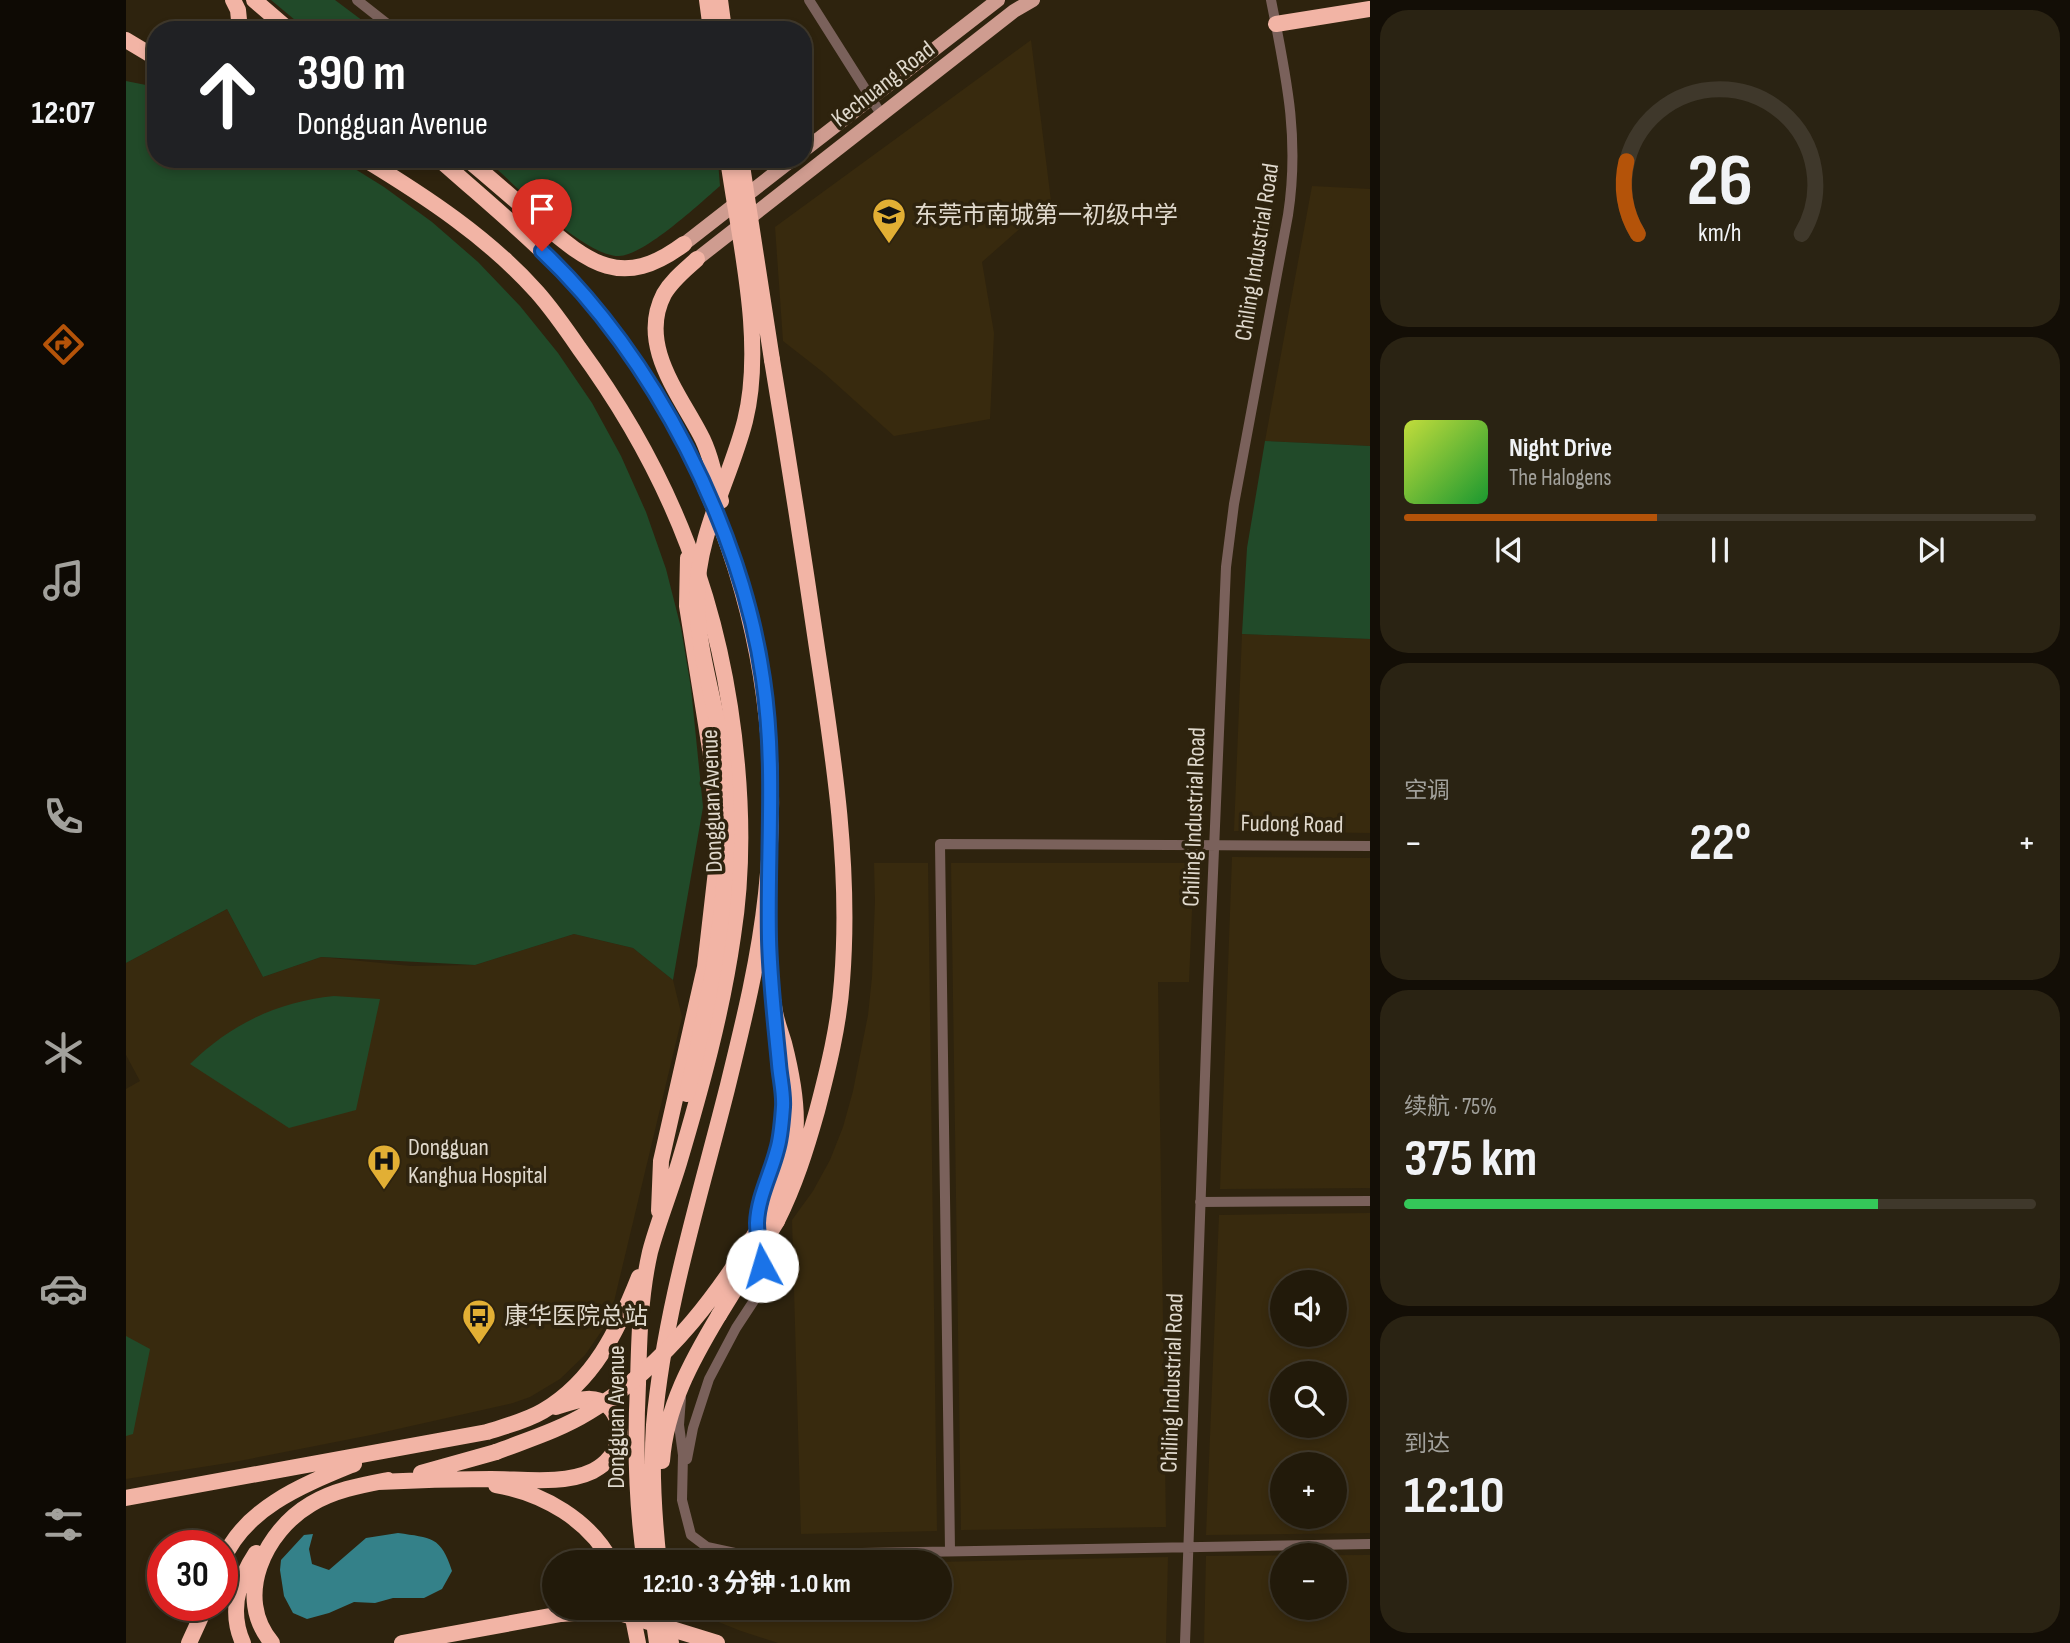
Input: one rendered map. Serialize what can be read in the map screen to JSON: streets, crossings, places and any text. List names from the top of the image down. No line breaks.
{"streets":{"highway":["Dongguan Avenue"],"main road":["Kechuang Road"],"street":["Chiling Industrial Road","Fudong Road"]},"crossings":[["Chiling Industrial Road","Fudong Road"]],"places":{"school or university":["东莞市南城第一初级中学"],"hospital":["Dongguan Kanghua Hospital"],"bus stop":["康华医院总站"]},"page":{"tabs":"12:07","turn":["390 m","Dongguan Avenue"],"song":["Night Drive","The Halogens"],"tile":["空调",["续航 · 75%","375 km"],["到达","12:10"]],"heat":["−","22°","+"],"map_buttons":["+","−"],"limit":"30","trip":"12:10 · 3 分钟 · 1.0 km","gauge":["26","km/h"]}}
